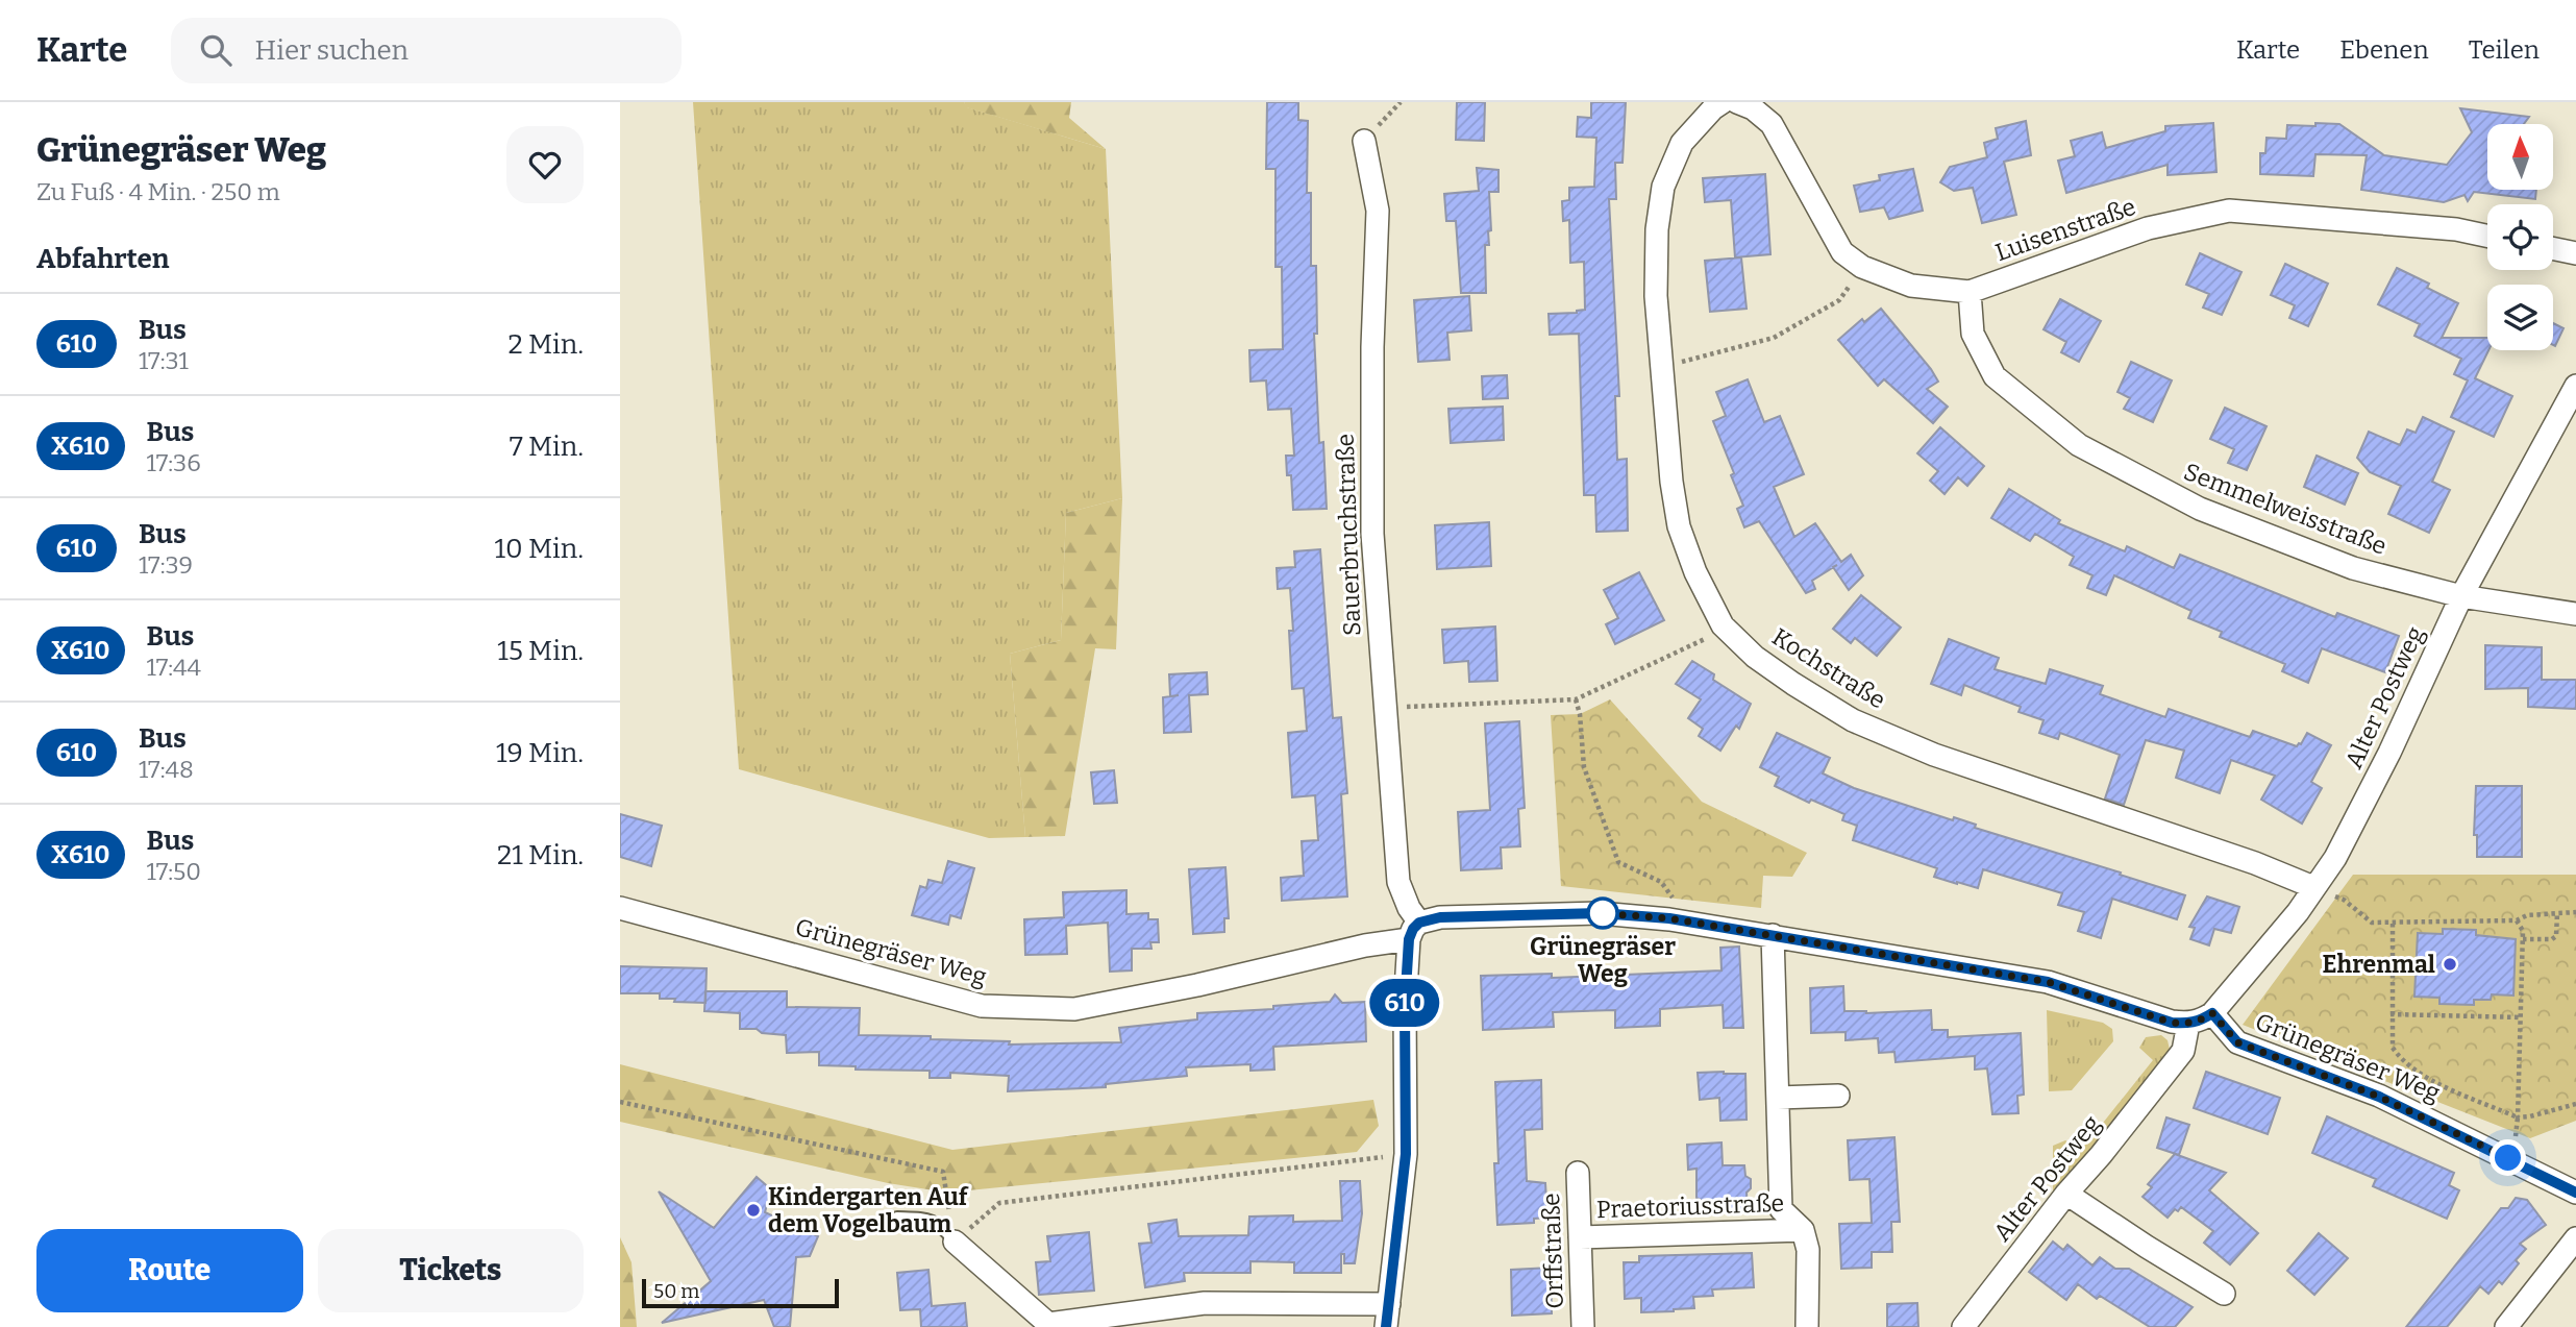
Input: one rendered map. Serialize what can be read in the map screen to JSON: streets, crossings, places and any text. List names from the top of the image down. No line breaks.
{"streets":{"street":["Luisenstraße","Semmelweisstraße","Sauerbruchstraße","Kochstraße","Alter Postweg","Grünegräser Weg","Praetoriusstraße","Orffstraße"]},"crossings":[["Luisenstraße","Semmelweisstraße"],["Semmelweisstraße","Alter Postweg"],["Sauerbruchstraße","Grünegräser Weg"],["Kochstraße","Alter Postweg"],["Alter Postweg","Grünegräser Weg"],["Grünegräser Weg","Praetoriusstraße"],["Praetoriusstraße","Orffstraße"]],"places":["Grünegräser Weg","Ehrenmal","Kindergarten Auf dem Vogelbaum"],"lines":["bus line 610"],"scale_bar":"50 m","north":"top","page":{"header":"Karte","search":"Hier suchen","nav":["Karte","Ebenen","Teilen"],"heading":[["Grünegräser Weg","Zu Fuß · 4 Min. · 250 m"],"Abfahrten"],"on_map":"610","list":[{"mark":"610","name":"Bus","note":"17:31","value":"2 Min."},{"mark":"X610","name":"Bus","note":"17:36","value":"7 Min."},{"mark":"610","name":"Bus","note":"17:39","value":"10 Min."},{"mark":"X610","name":"Bus","note":"17:44","value":"15 Min."},{"mark":"610","name":"Bus","note":"17:48","value":"19 Min."},{"mark":"X610","name":"Bus","note":"17:50","value":"21 Min."}],"buttons":["Route","Tickets"],"scale":"50 m"}}
